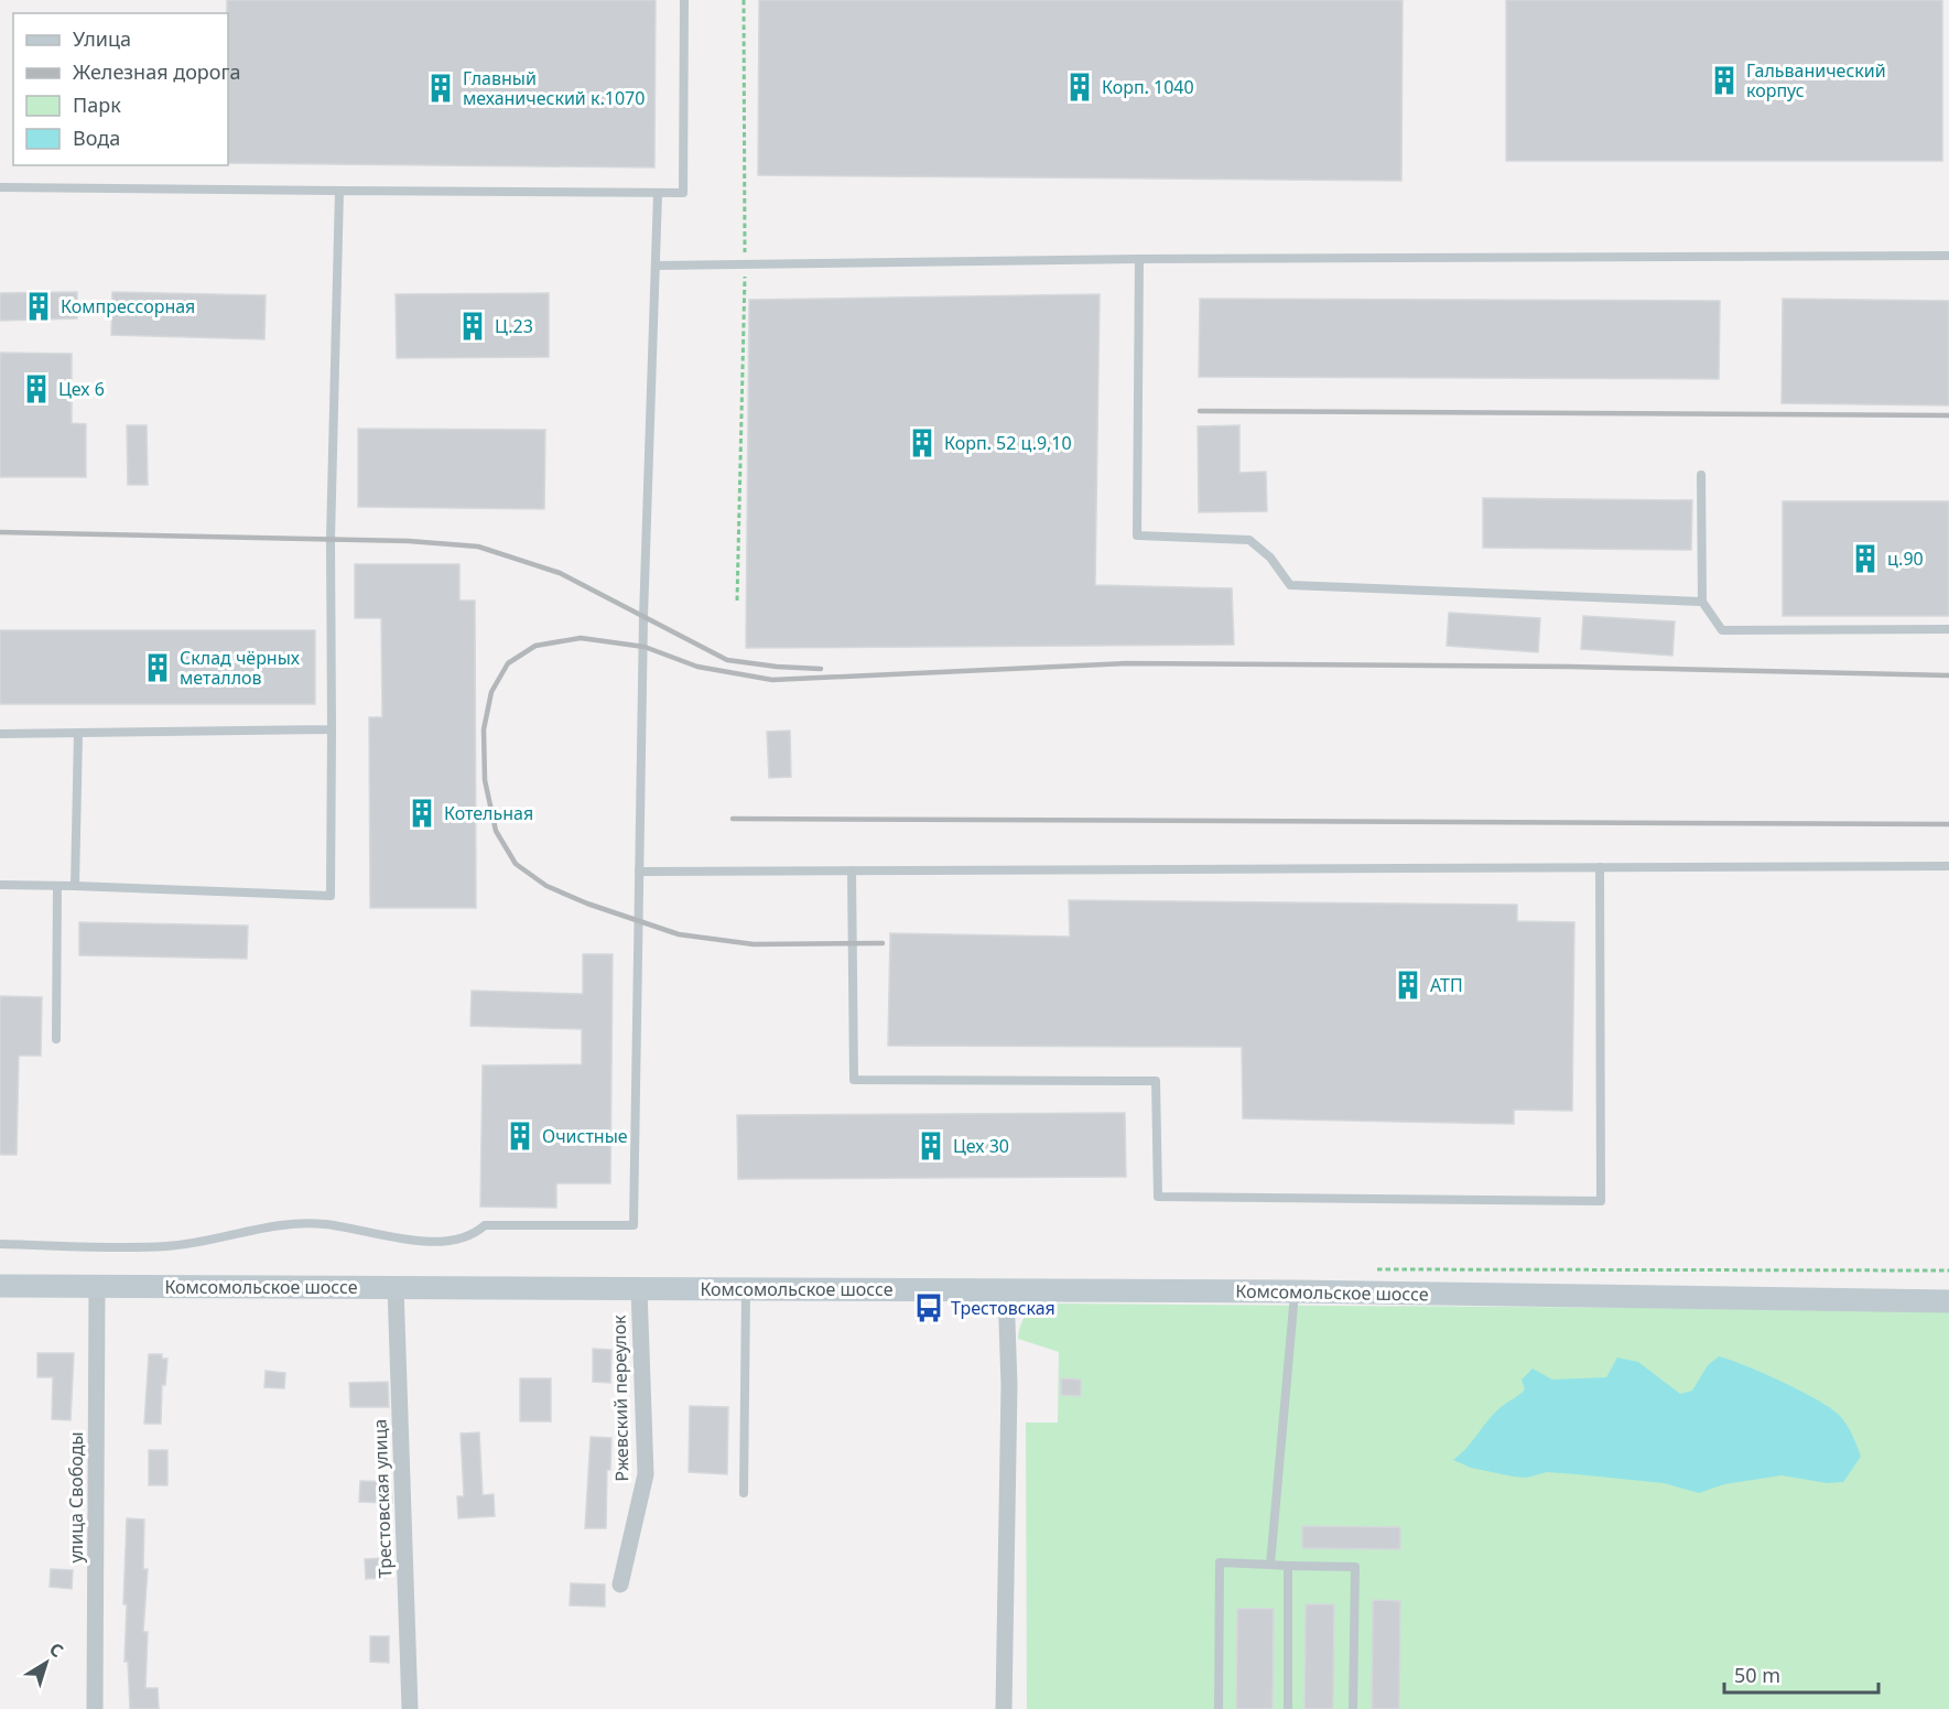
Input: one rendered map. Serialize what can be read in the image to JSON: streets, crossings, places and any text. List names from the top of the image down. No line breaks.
{"streets":{"main road":["Комсомольское шоссе"],"street":["Ржевский переулок","улица Свободы","Трестовская улица"]},"crossings":[["Комсомольское шоссе","Ржевский переулок"],["Комсомольское шоссе","улица Свободы"],["Комсомольское шоссе","Трестовская улица"]],"places":{"building":["Гальванический корпус","Корп. 1040","Главный механический к.1070","Компрессорная","Ц.23","Цех 6","Корп. 52 ц.9,10","ц.90","Склад чёрных металлов","Котельная","АТП","Очистные","Цех 30"],"bus stop":["Трестовская"]},"legend":["Улица","Железная дорога","Парк","Вода"],"scale_bar":"50 m","north":"top right"}
